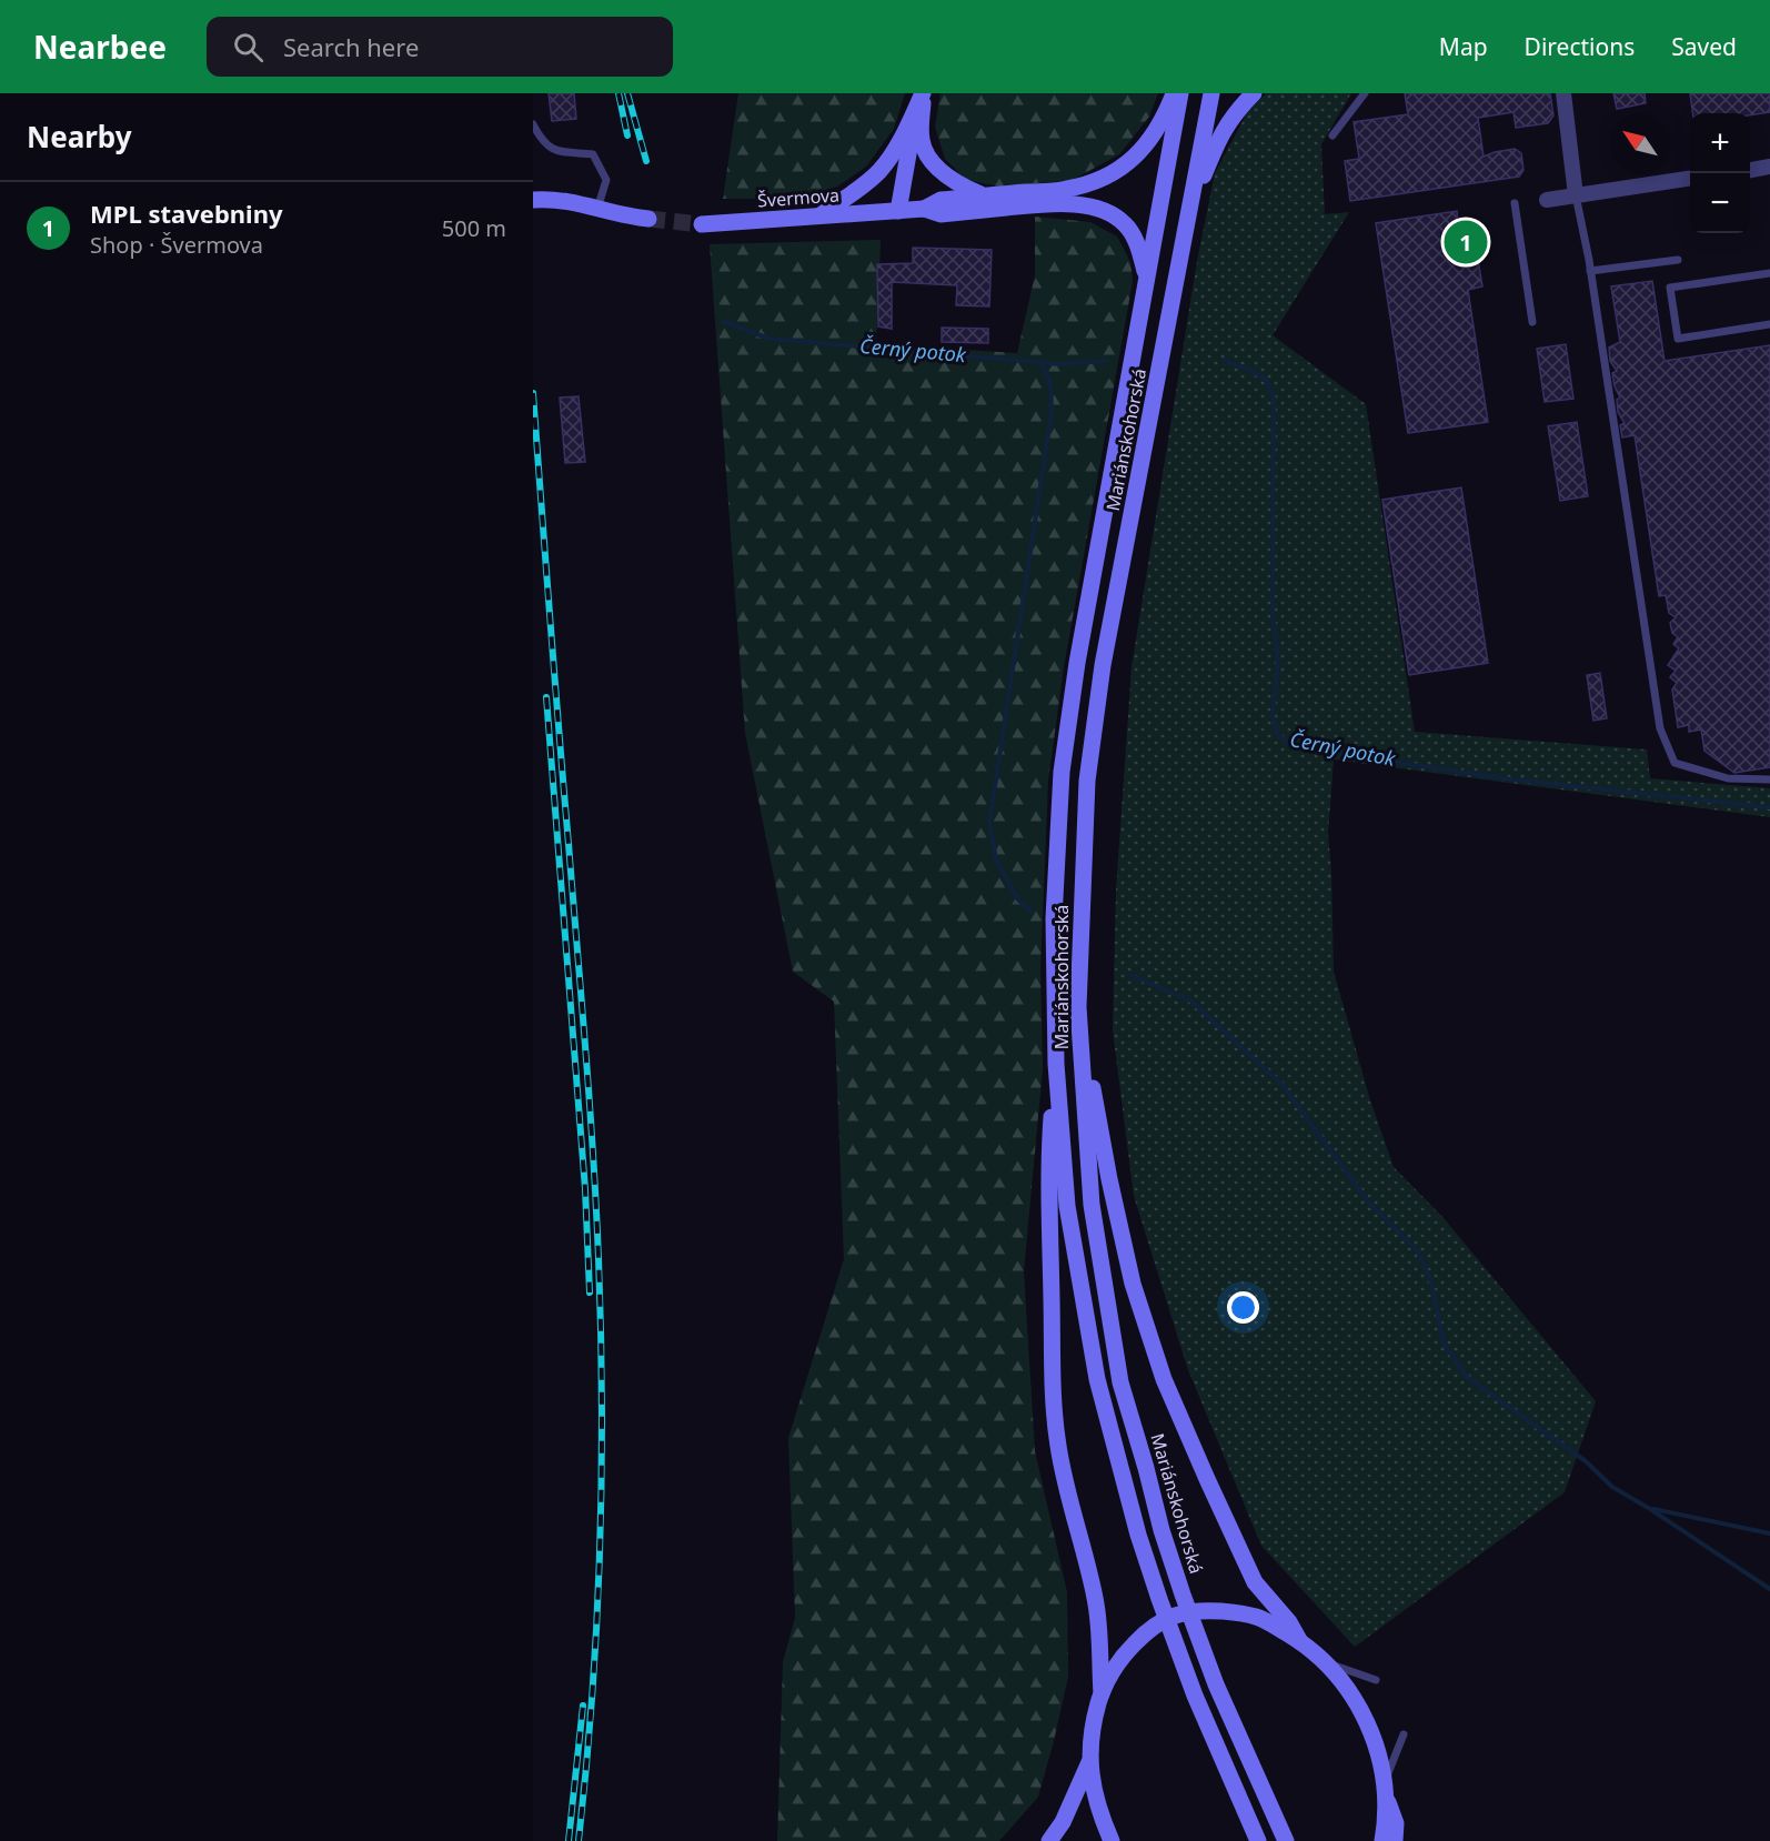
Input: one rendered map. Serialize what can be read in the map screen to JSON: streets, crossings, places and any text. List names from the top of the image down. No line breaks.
{"streets":{"main road":["Švermova","Mariánskohorská"]},"water":["Černý potok"],"north":"top left","page":{"header":"Nearbee","search":"Search here","nav":["Map","Directions","Saved"],"heading":"Nearby","map_buttons":["+","−"],"list":[{"mark":"1","name":"MPL stavebniny","note":"Shop · Švermova","value":"500 m"}],"pins":"1"}}
